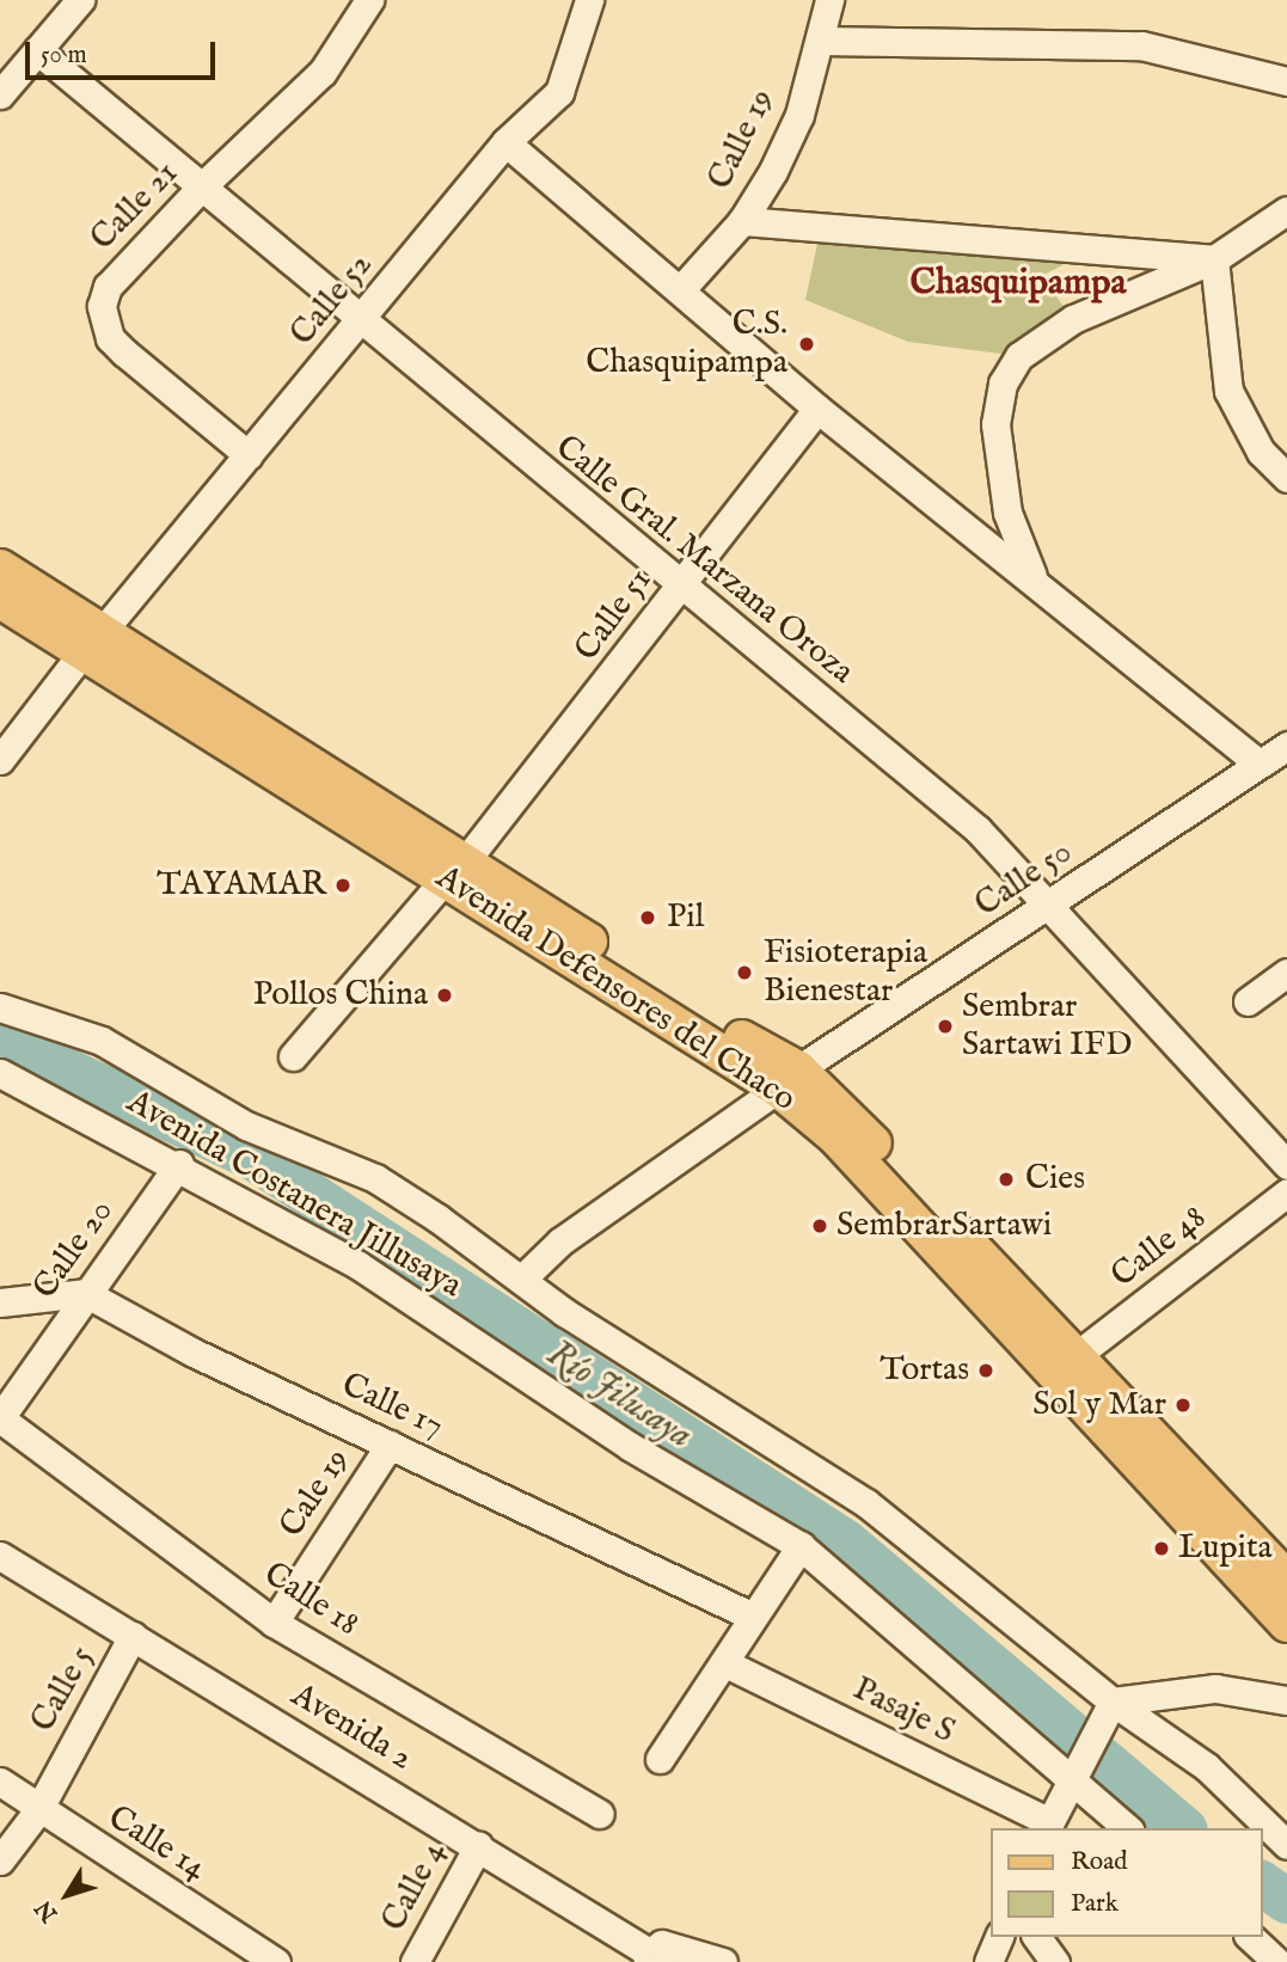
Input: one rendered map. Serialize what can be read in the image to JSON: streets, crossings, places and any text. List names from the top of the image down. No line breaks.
{"streets":{"main road":["Avenida Defensores del Chaco"],"street":["Calle 19","Calle 21","Calle 52","Calle Gral. Marzana Oroza","Calle 51","Calle 50","Avenida Costanera Jillusaya","Calle 48","Calle 20","Calle 17","Cale 19","Calle 18","Calle 5","Pasaje S","Avenida 2","Calle 14","Calle 4"]},"crossings":[["Calle 21","Calle 52"],["Calle 21","Calle Gral. Marzana Oroza"],["Calle 52","Calle Gral. Marzana Oroza"],["Calle 52","Avenida Defensores del Chaco"],["Calle Gral. Marzana Oroza","Calle 51"],["Calle Gral. Marzana Oroza","Calle 50"],["Calle 51","Avenida Defensores del Chaco"],["Calle 50","Avenida Defensores del Chaco"],["Avenida Defensores del Chaco","Calle 48"],["Avenida Costanera Jillusaya","Calle 20"],["Calle 20","Calle 17"],["Calle 20","Calle 18"],["Calle 17","Cale 19"],["Cale 19","Calle 18"],["Calle 5","Avenida 2"],["Calle 5","Calle 14"],["Avenida 2","Calle 4"]],"districts":["Chasquipampa"],"water":["Río Jilusaya"],"places":["C.S. Chasquipampa","TAYAMAR","Pil","Fisioterapia Bienestar","Pollos China","Sembrar Sartawi IFD","Cies","SembrarSartawi","Tortas","Sol y Mar","Lupita"],"legend":["Road","Park"],"scale_bar":"50 m","north":"bottom left"}
